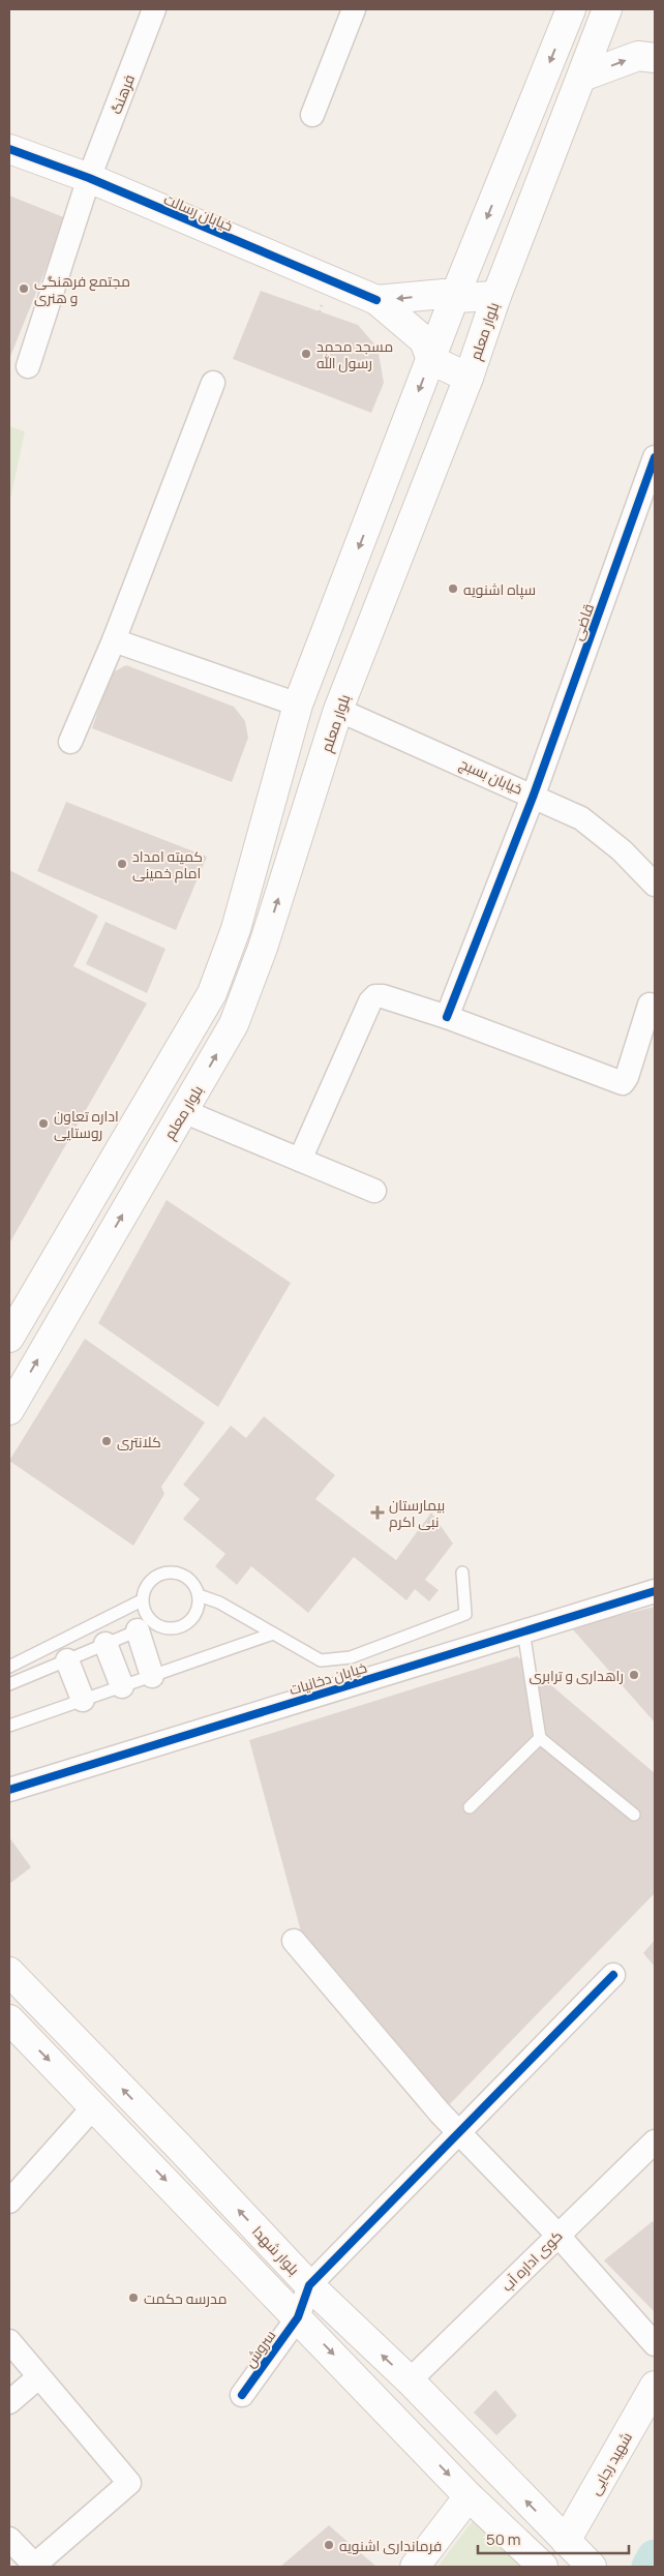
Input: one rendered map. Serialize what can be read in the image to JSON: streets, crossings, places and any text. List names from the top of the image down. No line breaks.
{"streets":{"main road":["خیابان رسالت","بلوار معلم","بلوار شهدا","شهید رجایی"],"street":["فرهنگ","قاضی","خیابان بسبچ","خیابان دخانیات","کوی اداره آب","سروش"]},"crossings":[["فرهنگ","خیابان رسالت"],["بلوار معلم","خیابان بسبچ"],["قاضی","خیابان بسبچ"],["بلوار شهدا","کوی اداره آب"],["بلوار شهدا","سروش"],["بلوار شهدا","شهید رجایی"]],"places":{"other":["مجتمع فرهنگی و هنری","مسجد محمد رسول الله","سپاه اشنویه","کمیته امداد امام خمینی","اداره تعاون روستایی","کلانتری","راهداری و ترابری","مدرسه حکمت","فرمانداری اشنویه"],"health":["بیمارستان نبی اکرم"]},"scale_bar":"50 m"}
